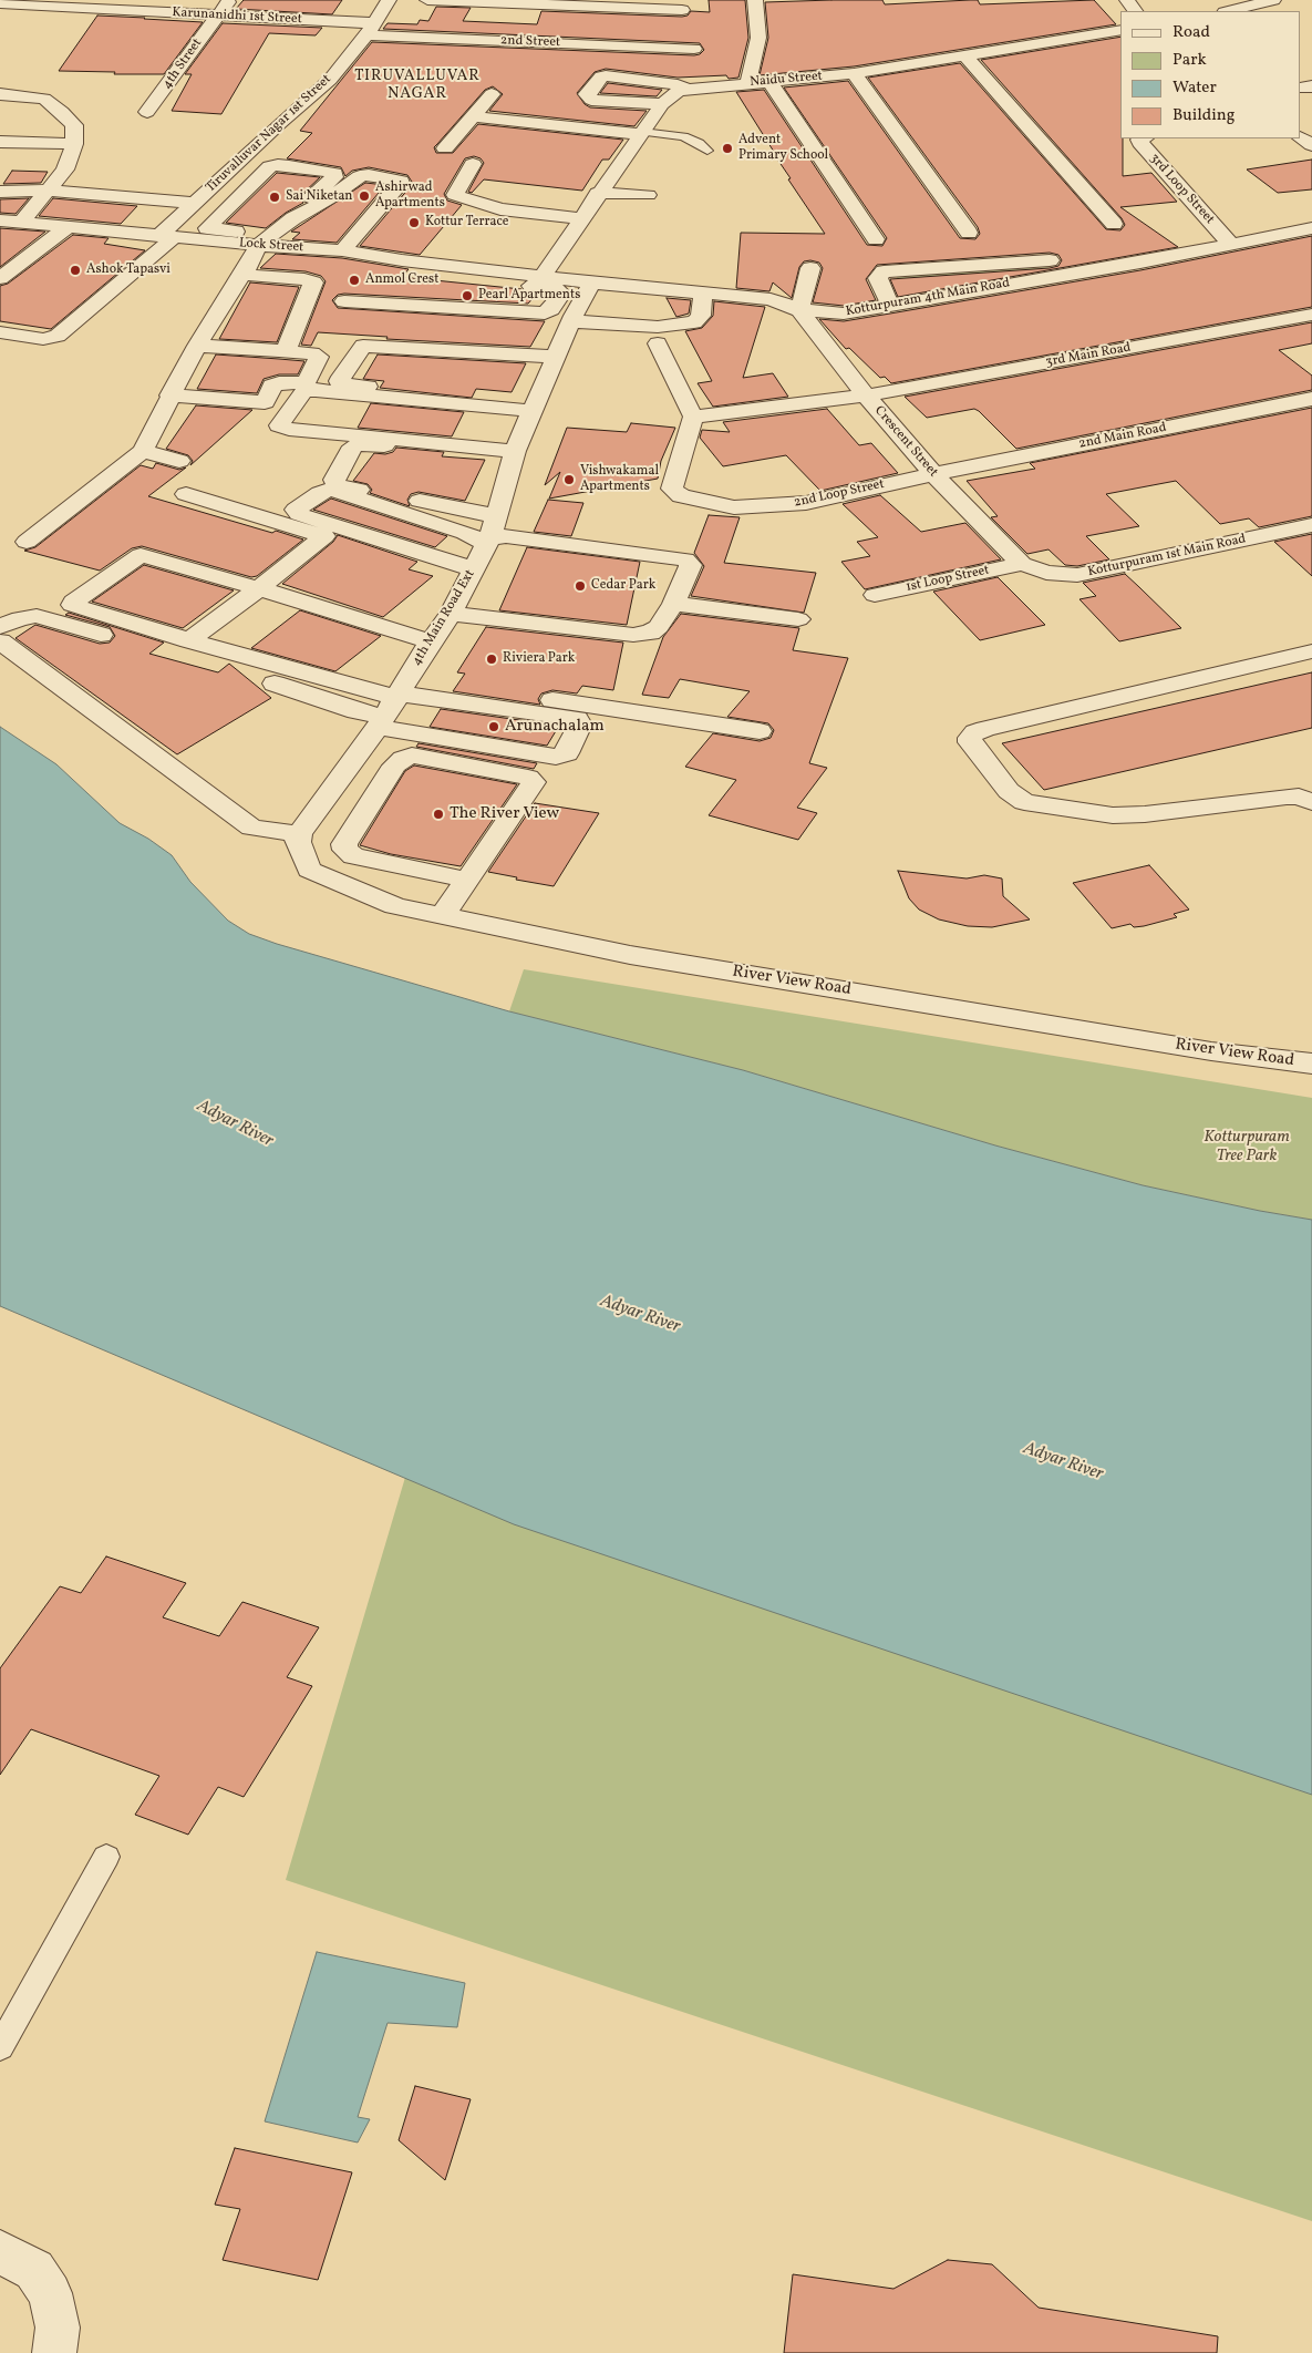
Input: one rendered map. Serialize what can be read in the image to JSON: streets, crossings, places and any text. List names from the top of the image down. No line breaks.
{"streets":{"street":["Karunanidhi 1st Street","2nd Street","4th Street","Naidu Street","Tiruvalluvar Nagar 1st Street","3rd Loop Street","Lock Street","Kotturpuram 4th Main Road","3rd Main Road","2nd Main Road","Crescent Street","2nd Loop Street","Kotturpuram 1st Main Road","1st Loop Street","4th Main Road Ext","River View Road"]},"crossings":[["Karunanidhi 1st Street","2nd Street"],["Karunanidhi 1st Street","4th Street"],["Karunanidhi 1st Street","Tiruvalluvar Nagar 1st Street"],["2nd Street","Tiruvalluvar Nagar 1st Street"],["Naidu Street","Lock Street"],["Naidu Street","Kotturpuram 4th Main Road"],["Tiruvalluvar Nagar 1st Street","Lock Street"],["3rd Loop Street","Kotturpuram 4th Main Road"],["Lock Street","Kotturpuram 4th Main Road"],["Kotturpuram 4th Main Road","Crescent Street"],["Kotturpuram 4th Main Road","4th Main Road Ext"],["3rd Main Road","Crescent Street"],["3rd Main Road","2nd Loop Street"],["2nd Main Road","Crescent Street"],["2nd Main Road","2nd Loop Street"],["Crescent Street","2nd Loop Street"],["Crescent Street","Kotturpuram 1st Main Road"],["Crescent Street","1st Loop Street"],["Kotturpuram 1st Main Road","1st Loop Street"],["4th Main Road Ext","River View Road"]],"districts":["TIRUVALLUVAR NAGAR"],"water":["Adyar River"],"parks":["Kotturpuram Tree Park"],"places":["Advent Primary School","Ashirwad Apartments","Sai Niketan","Kottur Terrace","Ashok Tapasvi","Anmol Crest","Pearl Apartments","Vishwakamal Apartments","Cedar Park","Riviera Park","Arunachalam","The River View"],"legend":["Road","Park","Water","Building"]}
